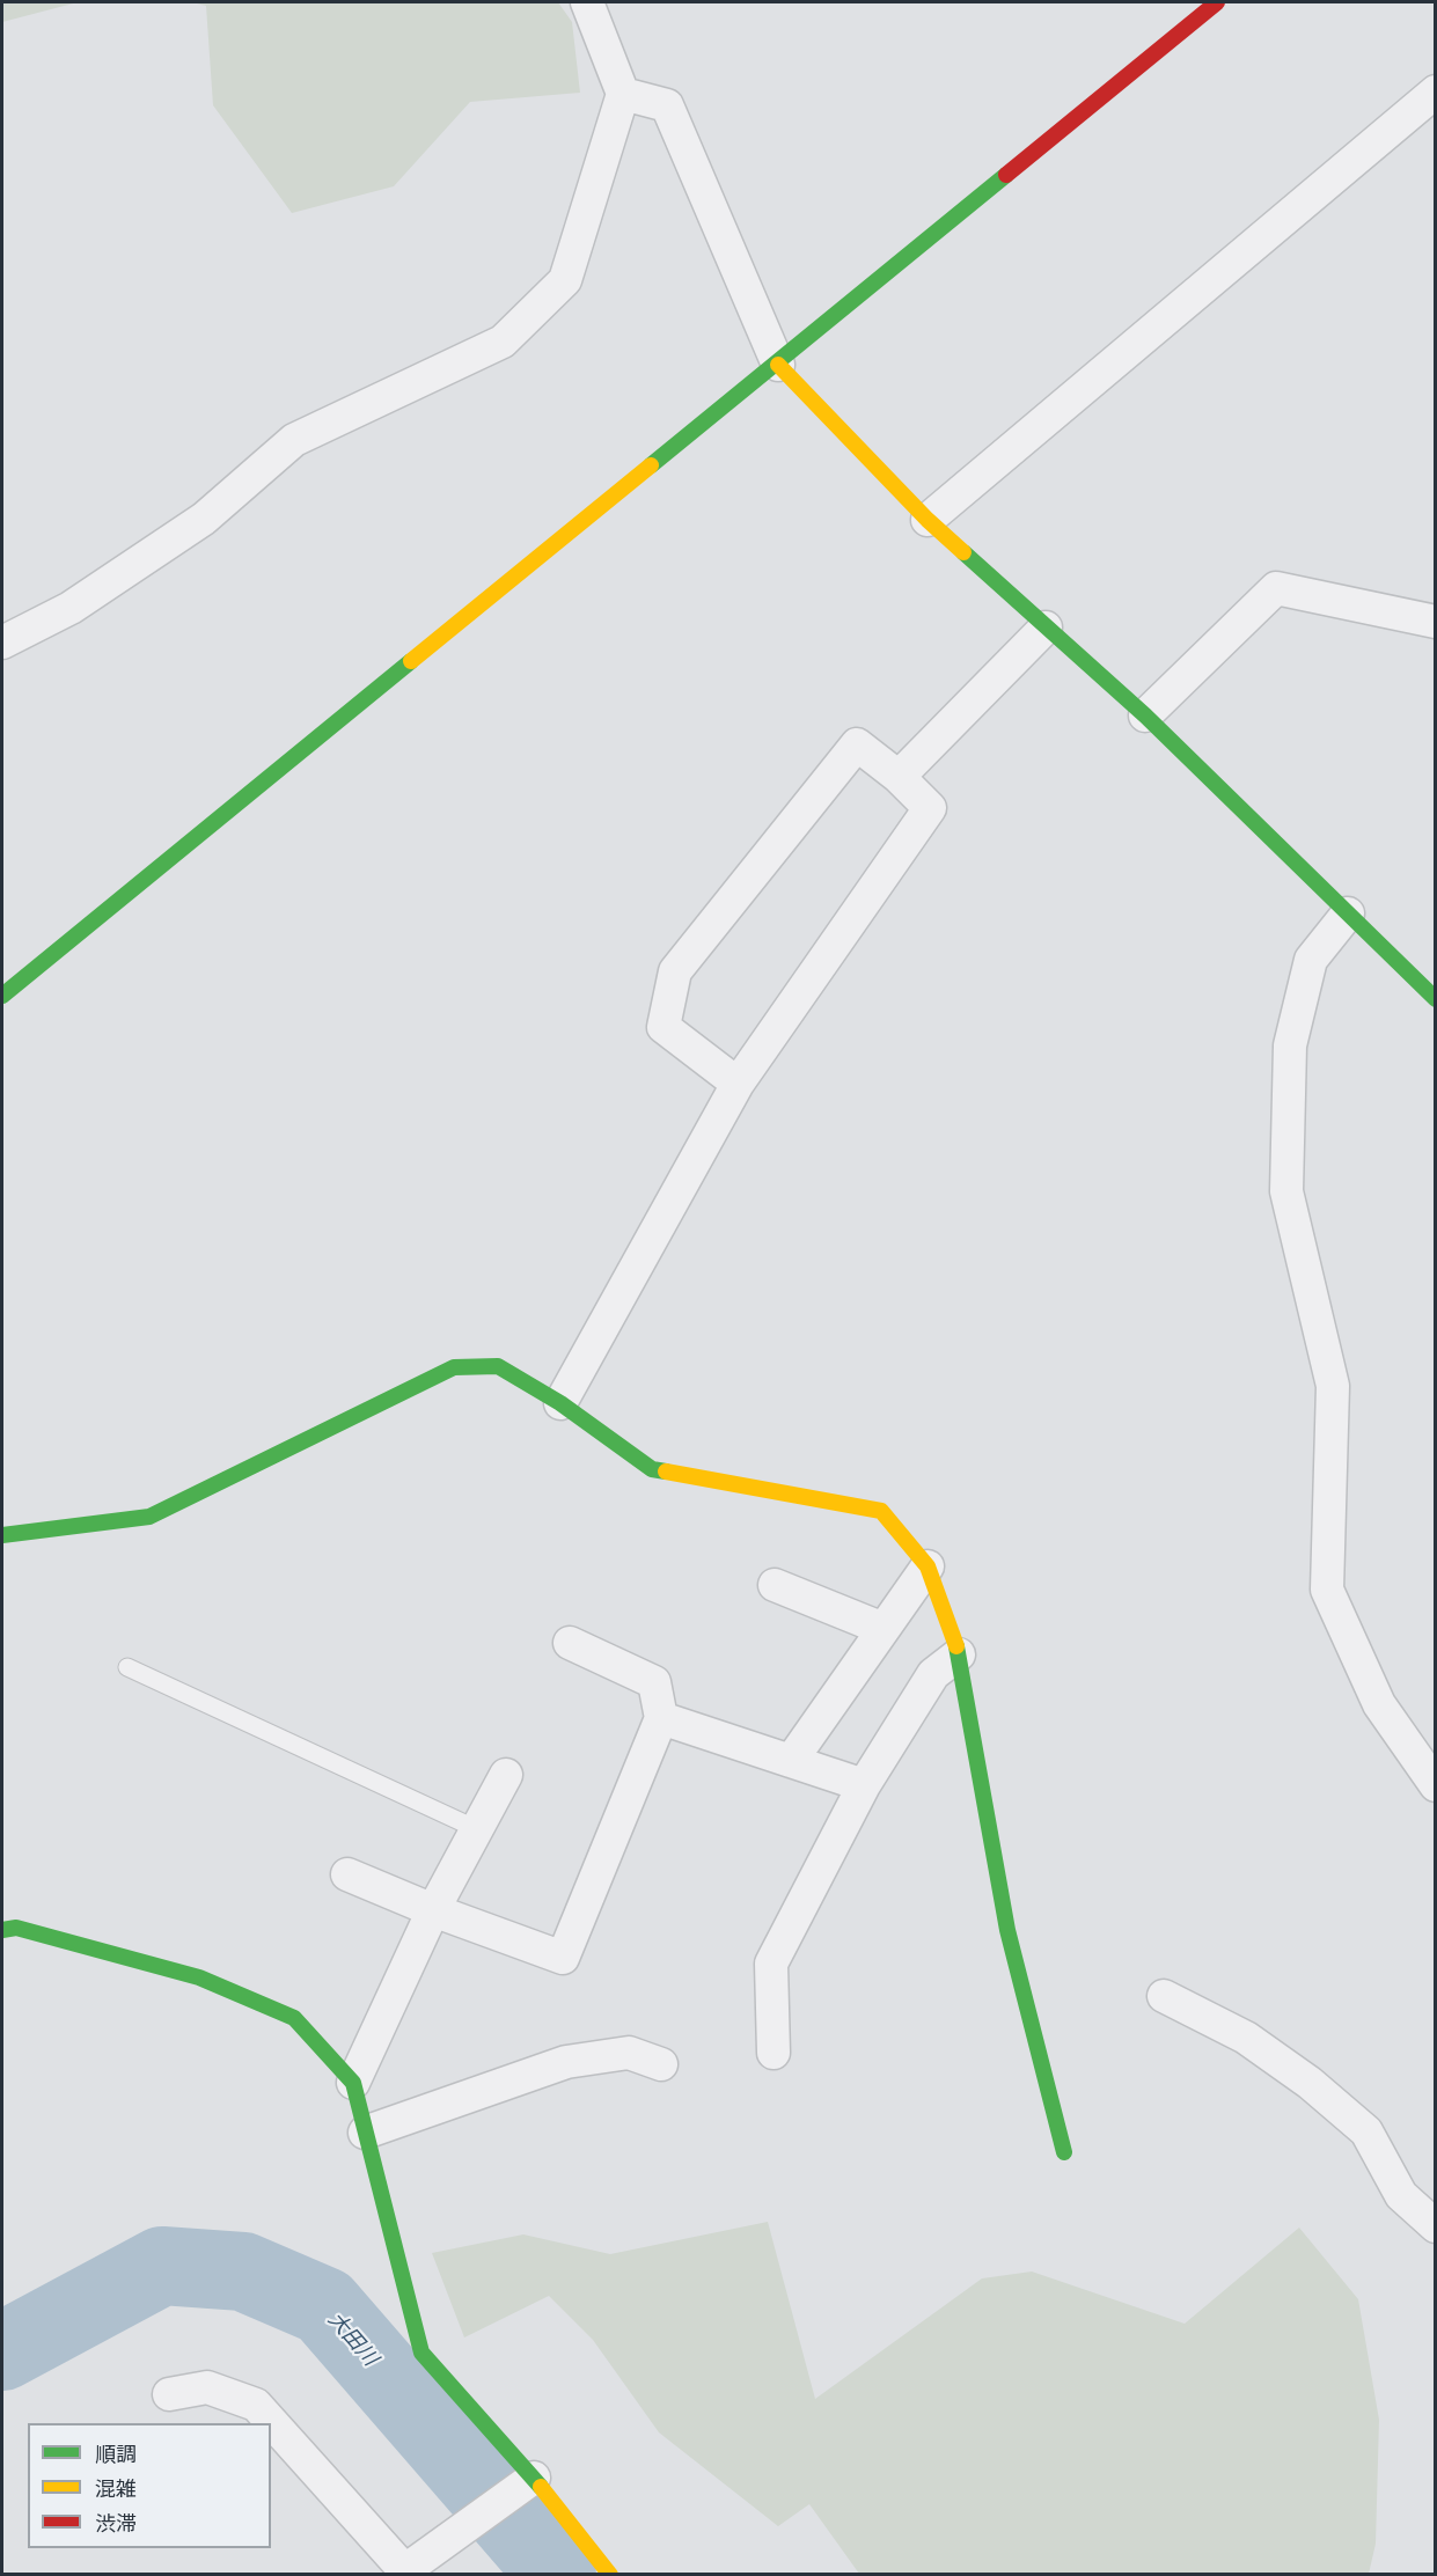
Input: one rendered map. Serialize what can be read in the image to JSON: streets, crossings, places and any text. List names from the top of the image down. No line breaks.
{"water":["大田川"],"legend":["順調","混雑","渋滞"]}
